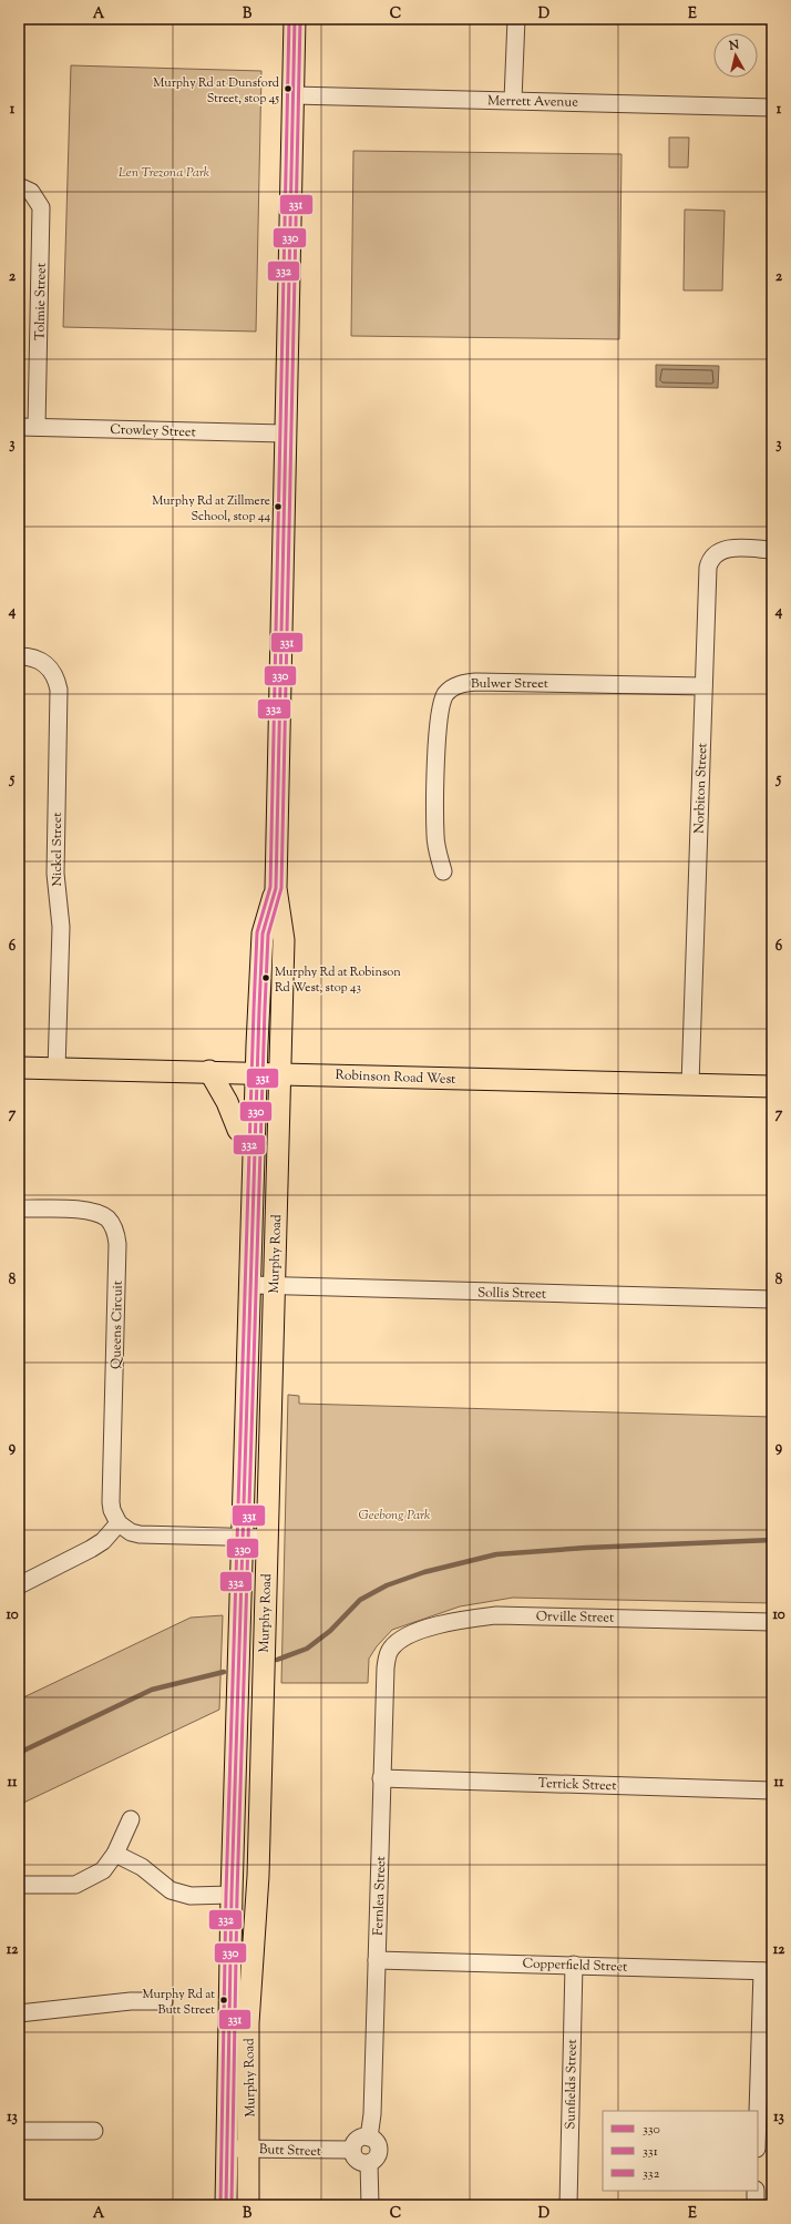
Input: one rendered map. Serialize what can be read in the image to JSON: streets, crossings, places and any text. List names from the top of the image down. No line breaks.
{"streets":{"main road":["Robinson Road West","Murphy Road"],"street":["Merrett Avenue","Tolmie Street","Crowley Street","Bulwer Street","Norbiton Street","Nickel Street","Sollis Street","Queens Circuit","Orville Street","Terrick Street","Fernlea Street","Copperfield Street","Sunfields Street","Butt Street"]},"crossings":[["Merrett Avenue","Murphy Road"],["Tolmie Street","Crowley Street"],["Crowley Street","Murphy Road"],["Bulwer Street","Norbiton Street"],["Norbiton Street","Robinson Road West"],["Nickel Street","Robinson Road West"],["Robinson Road West","Murphy Road"],["Murphy Road","Sollis Street"],["Murphy Road","Butt Street"],["Orville Street","Fernlea Street"],["Terrick Street","Fernlea Street"],["Fernlea Street","Copperfield Street"],["Fernlea Street","Butt Street"],["Copperfield Street","Sunfields Street"]],"parks":["Len Trezona Park","Geebong Park"],"places":["Murphy Rd at Dunsford Street, stop 45","Murphy Rd at Zillmere School, stop 44","Murphy Rd at Robinson Rd West, stop 43","Murphy Rd at Butt Street"],"lines":["transit line 330","transit line 331","transit line 332"],"legend":["330","331","332"],"north":"top","grid":{"columns":["A","B","C","D","E"],"rows":["1","2","3","4","5","6","7","8","9","10","11","12","13"]}}
